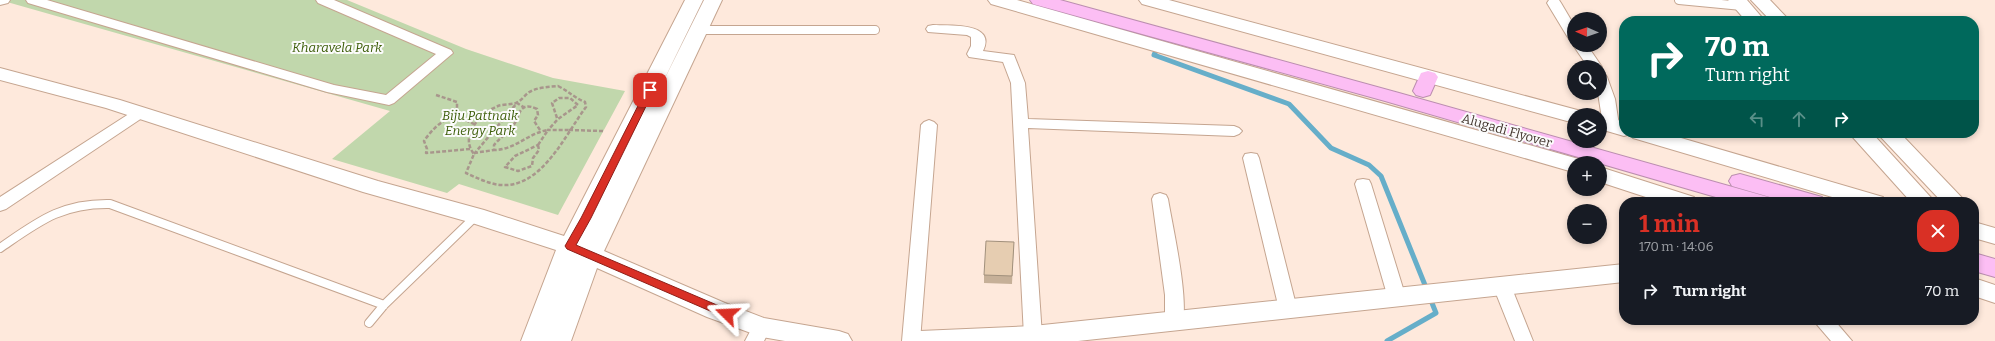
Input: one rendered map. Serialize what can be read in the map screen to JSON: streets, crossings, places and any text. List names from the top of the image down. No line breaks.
{"streets":{"highway":["Alugadi Flyover"]},"parks":["Kharavela Park","Biju Pattnaik Energy Park"],"north":"left","page":{"map_buttons":["+","−"],"turn":["70 m","Turn right"],"heading":["1 min","170 m · 14:06"],"list":[{"name":"Turn right","value":"70 m"}]}}
